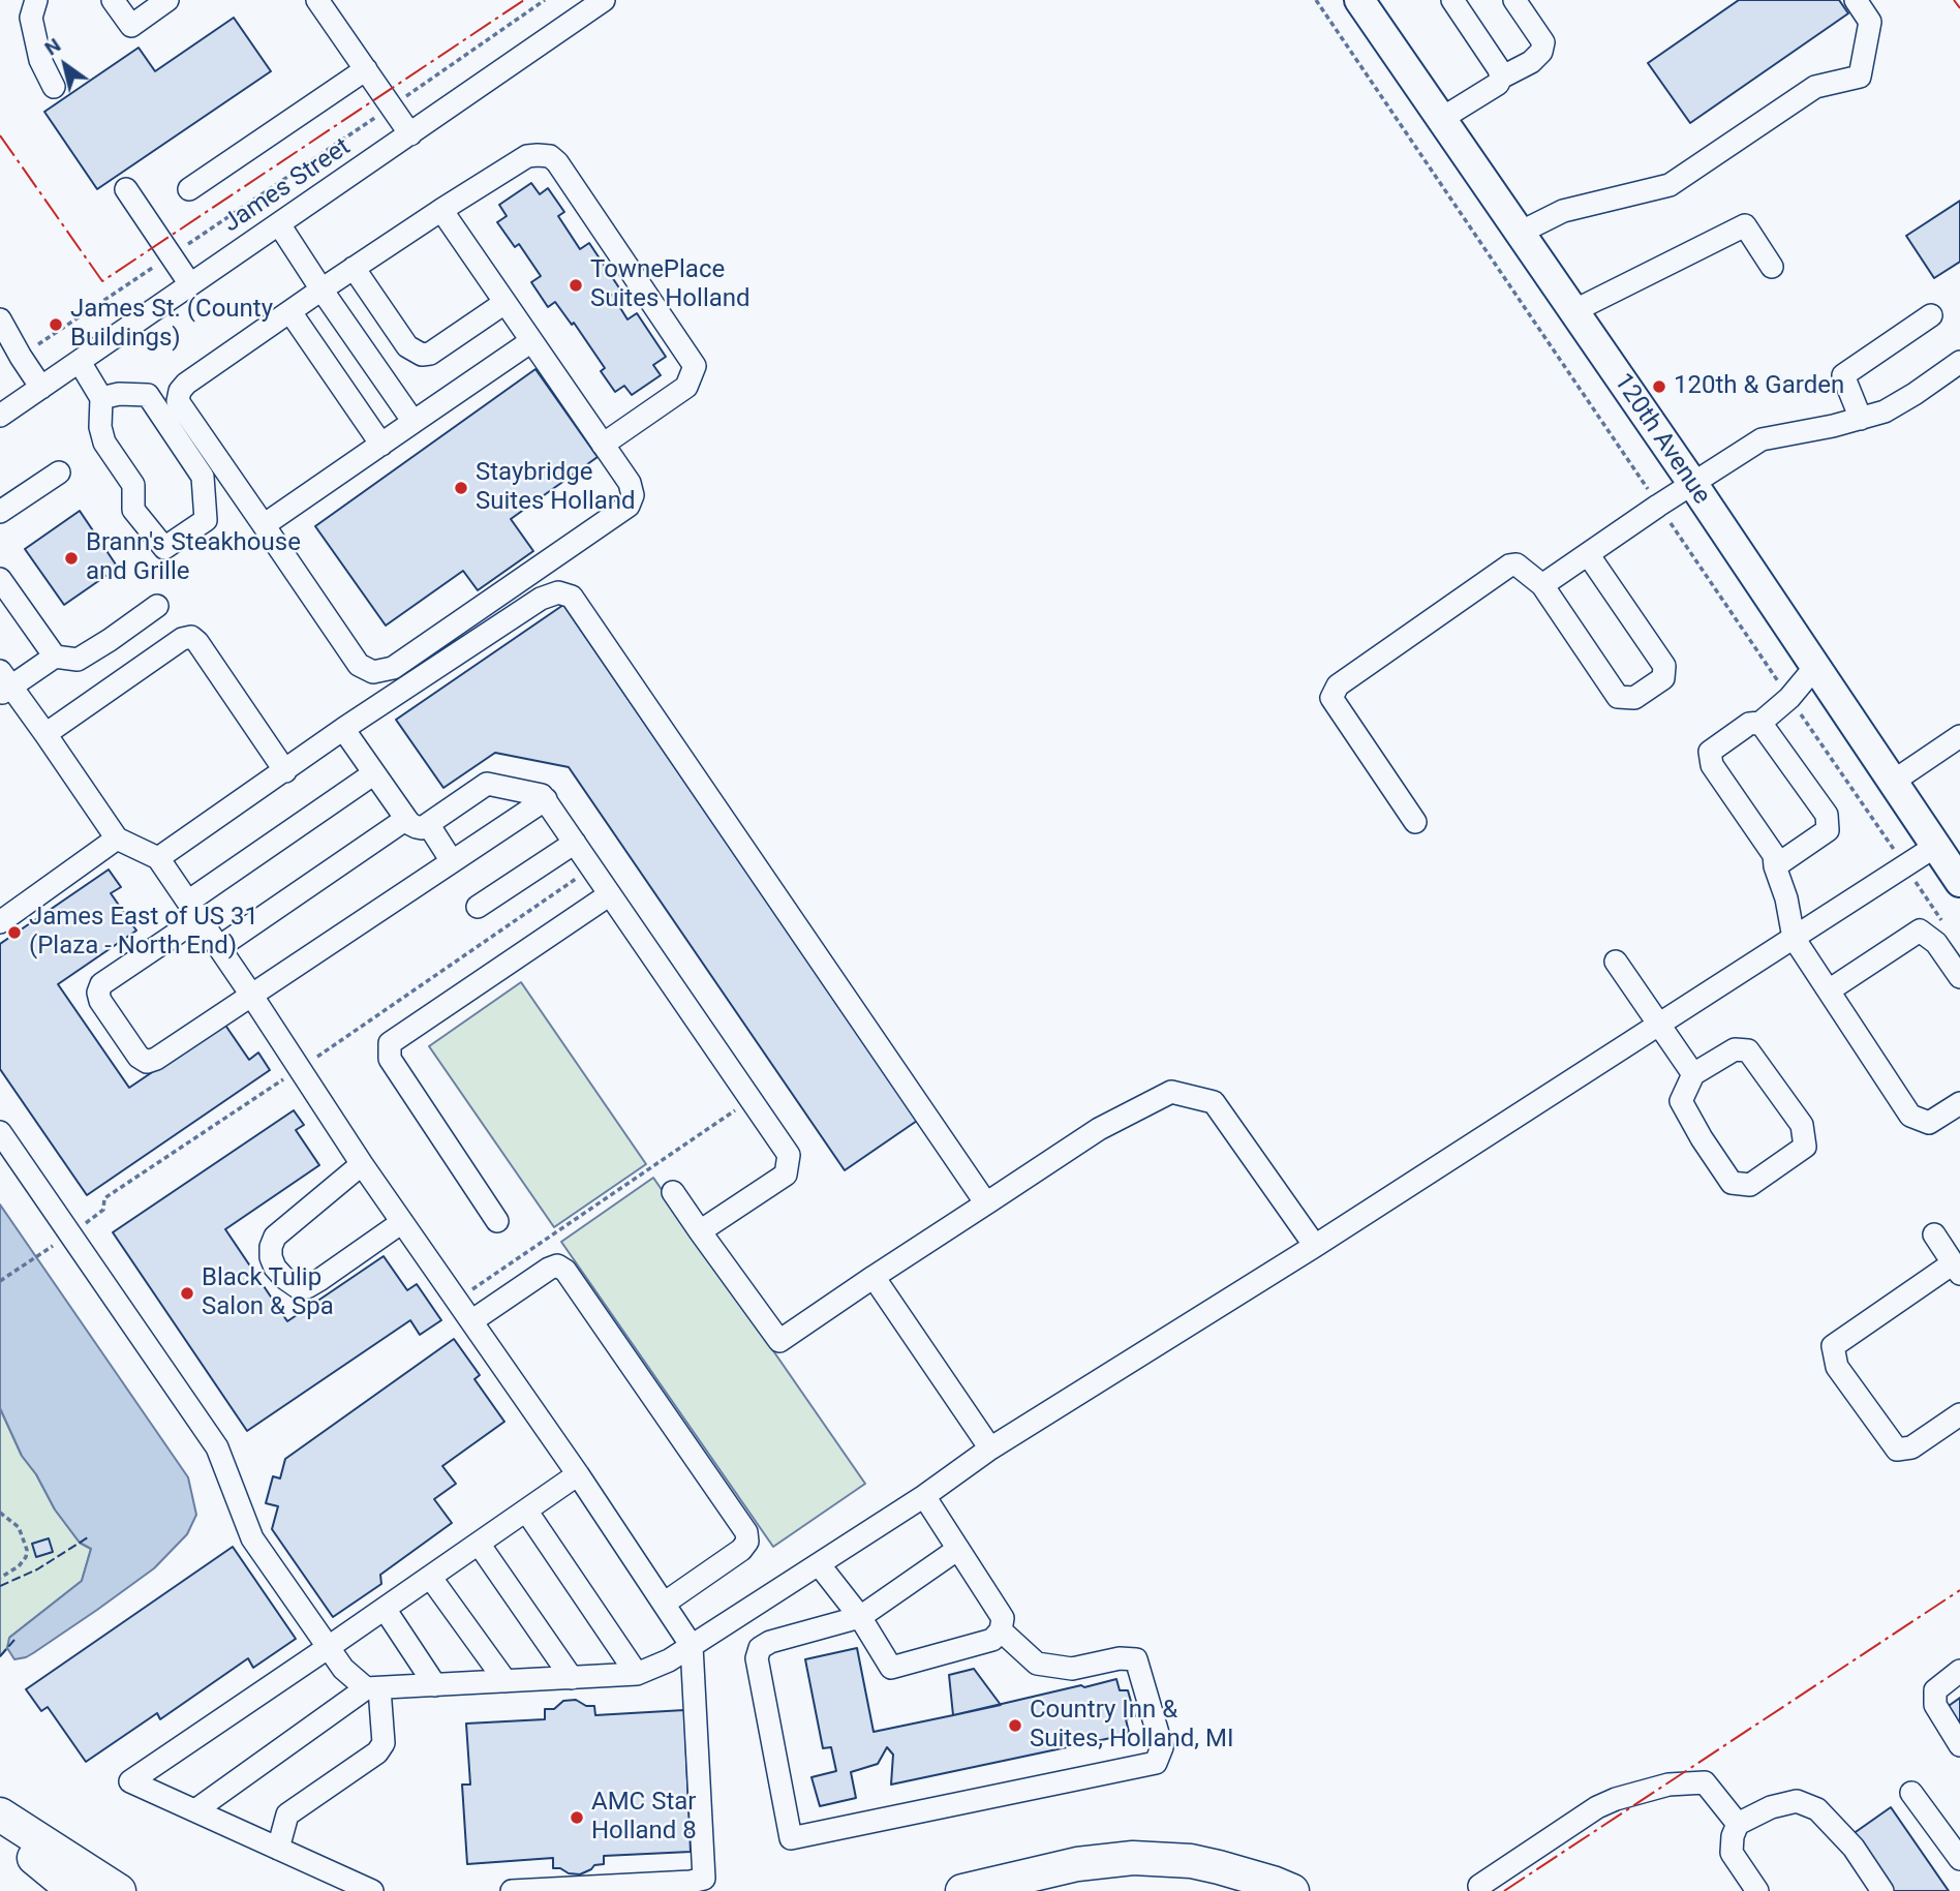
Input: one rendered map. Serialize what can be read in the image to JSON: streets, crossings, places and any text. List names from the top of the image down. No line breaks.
{"streets":{"main road":["120th Avenue"],"street":["James Street"]},"places":["TownePlace Suites Holland","James St. (County Buildings)","120th & Garden","Staybridge Suites Holland","Brann's Steakhouse and Grille","James East of US 31 (Plaza - North End)","Black Tulip Salon & Spa","Country Inn & Suites, Holland, MI","AMC Star Holland 8"],"north":"top left"}
